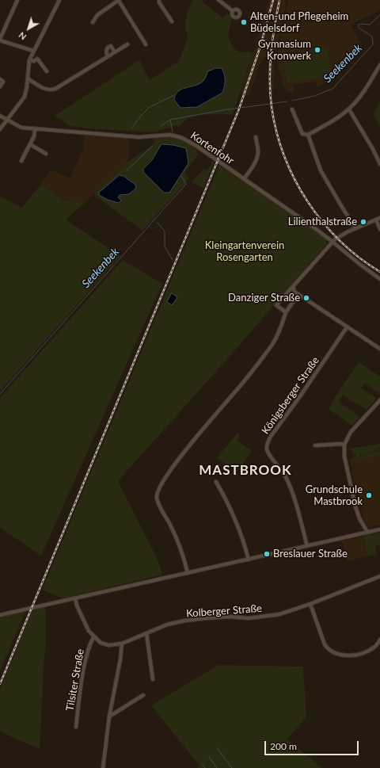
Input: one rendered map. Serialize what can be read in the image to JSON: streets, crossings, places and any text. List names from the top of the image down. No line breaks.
{"streets":{"street":["Kortenfohr","Königsberger Straße","Kolberger Straße","Tilsiter Straße"]},"crossings":[["Kolberger Straße","Tilsiter Straße"]],"districts":["MASTBROOK"],"water":["Seekenbek"],"parks":["Kleingartenverein Rosengarten"],"places":["Alten-und Pflegeheim Büdelsdorf","Gymnasium Kronwerk","Lilienthalstraße","Danziger Straße","Grundschule Mastbrook","Breslauer Straße"],"scale_bar":"200 m","north":"bottom left"}
